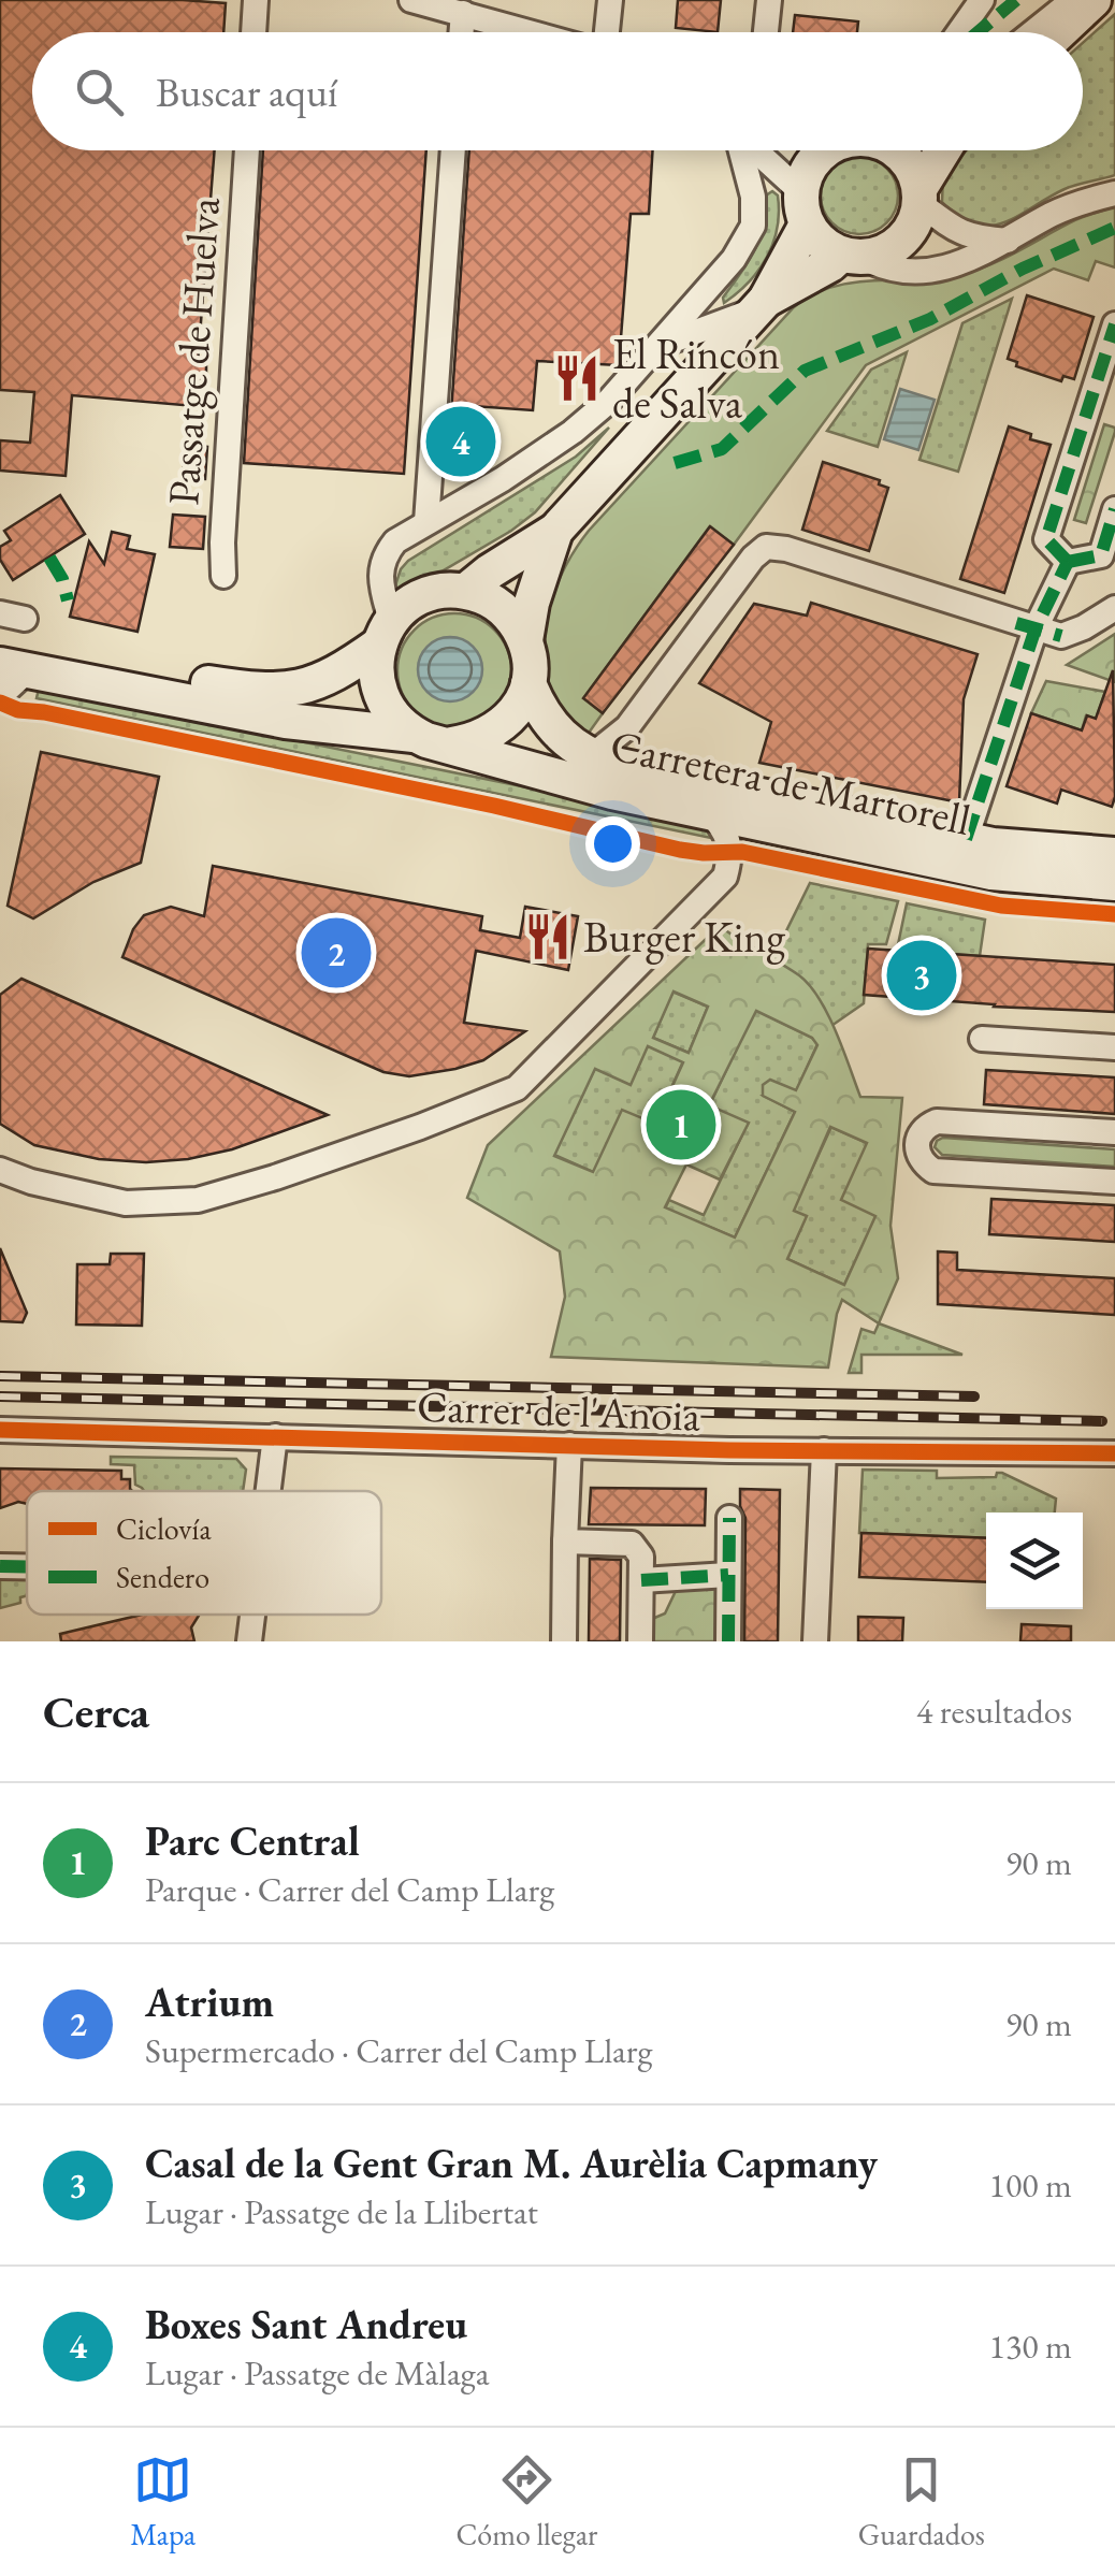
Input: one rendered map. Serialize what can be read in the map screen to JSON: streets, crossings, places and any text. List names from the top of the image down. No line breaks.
{"streets":{"main road":["Carretera de Martorell"],"street":["Passatge de Huelva","Carrer de l'Anoia"]},"places":{"restaurant":["El Rincón de Salva","Burger King"]},"legend":["Ciclovía","Sendero"],"page":{"search":"Buscar aquí","pins":["4","2","3","1"],"heading":["Cerca","4 resultados"],"list":[{"mark":"1","name":"Parc Central","note":"Parque · Carrer del Camp Llarg","value":"90 m"},{"mark":"2","name":"Atrium","note":"Supermercado · Carrer del Camp Llarg","value":"90 m"},{"mark":"3","name":"Casal de la Gent Gran M. Aurèlia Capmany","note":"Lugar · Passatge de la Llibertat","value":"100 m"},{"mark":"4","name":"Boxes Sant Andreu","note":"Lugar · Passatge de Màlaga","value":"130 m"}],"nav":["Mapa","Cómo llegar","Guardados"]}}
